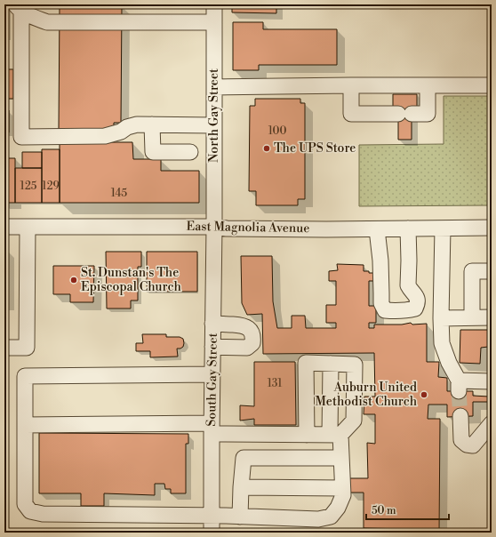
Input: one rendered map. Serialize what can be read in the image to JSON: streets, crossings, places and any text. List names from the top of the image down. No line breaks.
{"streets":{"street":["North Gay Street","East Magnolia Avenue","South Gay Street"]},"crossings":[["North Gay Street","East Magnolia Avenue"],["North Gay Street","South Gay Street"],["East Magnolia Avenue","South Gay Street"]],"places":["The UPS Store","St. Dunstan's The Episcopal Church","Auburn United Methodist Church"],"house_numbers":["100","125","129","145","131"],"scale_bar":"50 m"}
